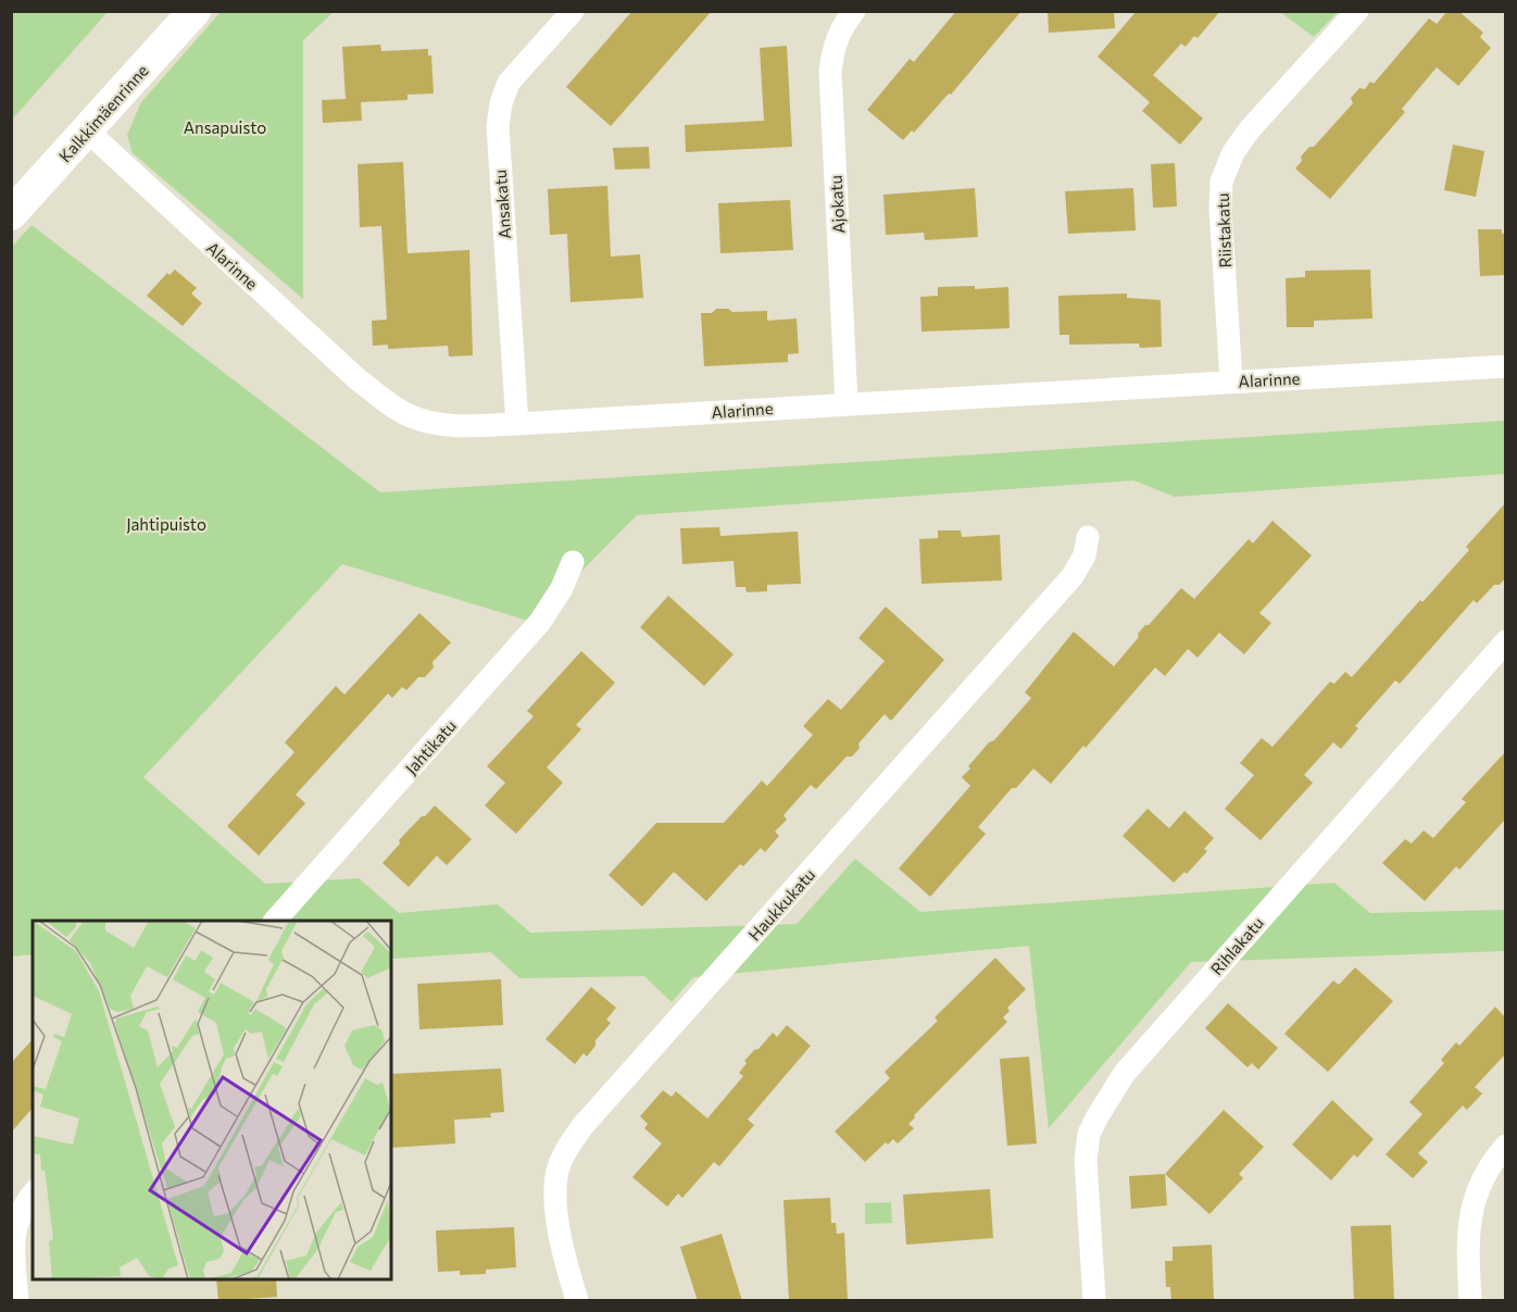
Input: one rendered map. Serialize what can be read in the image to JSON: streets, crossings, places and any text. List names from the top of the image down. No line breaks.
{"streets":{"street":["Kalkkimäenrinne","Ansakatu","Ajokatu","Riistakatu","Alarinne","Jahtikatu","Haukkukatu","Rihlakatu"]},"crossings":[["Kalkkimäenrinne","Alarinne"],["Ansakatu","Alarinne"],["Ajokatu","Alarinne"],["Riistakatu","Alarinne"]],"parks":["Ansapuisto","Jahtipuisto"]}
